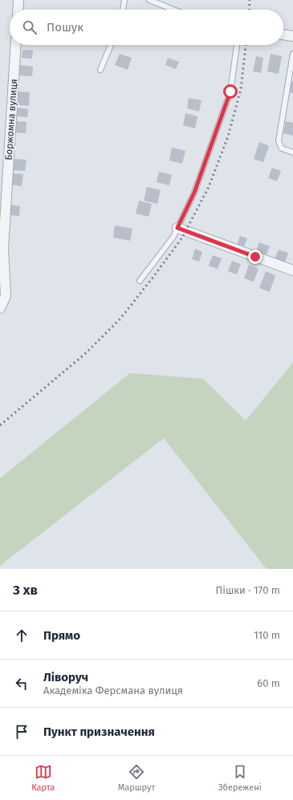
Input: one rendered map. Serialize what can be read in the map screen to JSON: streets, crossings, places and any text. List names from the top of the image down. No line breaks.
{"streets":{"street":["Боржомна вулиця"]},"page":{"search":"Пошук","heading":["3 хв","Пішки · 170 m"],"list":[["Прямо","110 m"],["Ліворуч","Академіка Ферсмана вулиця","60 m"],"Пункт призначення"],"nav":["Карта","Маршрут","Збережені"]}}
